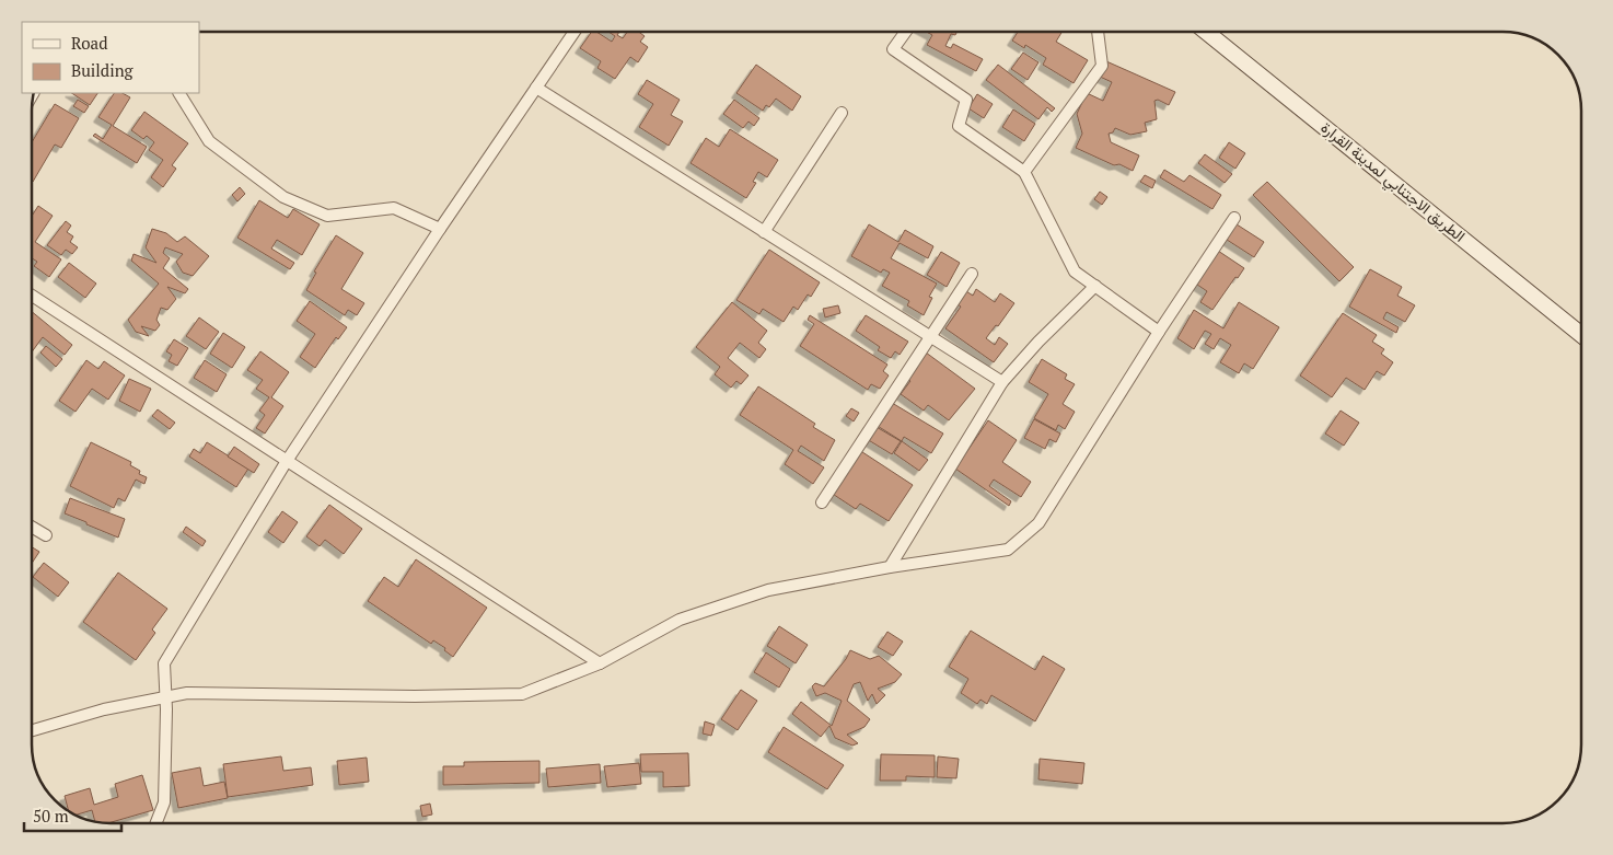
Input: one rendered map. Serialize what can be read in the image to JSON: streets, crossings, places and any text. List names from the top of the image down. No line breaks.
{"streets":{"main road":["الطريق الاجتنابي لمدينة القرارة"]},"legend":["Road","Building"],"scale_bar":"50 m"}
